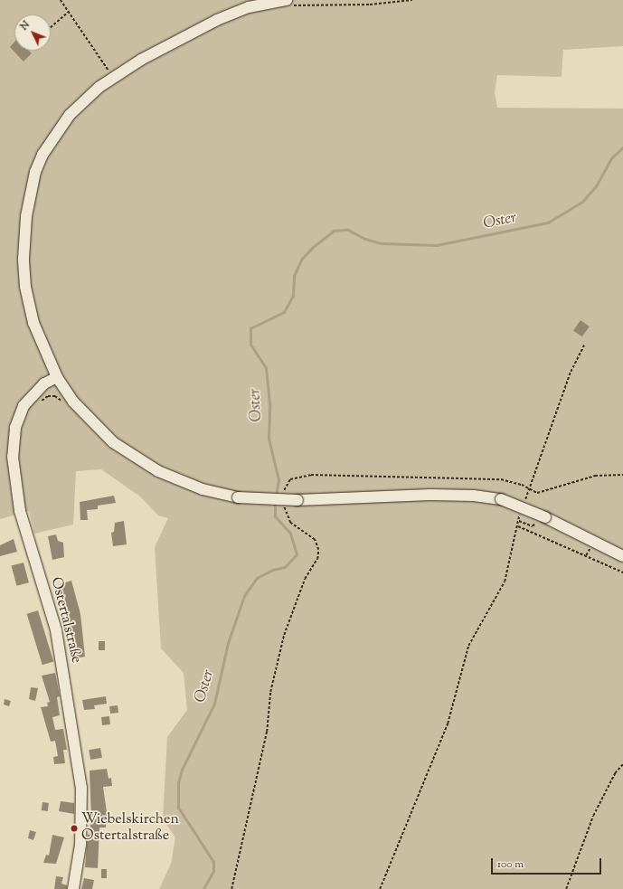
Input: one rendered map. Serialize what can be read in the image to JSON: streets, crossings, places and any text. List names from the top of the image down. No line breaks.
{"streets":{"main road":["Ostertalstraße"]},"water":["Oster"],"places":["Wiebelskirchen Ostertalstraße"],"scale_bar":"100 m","north":"top left"}
